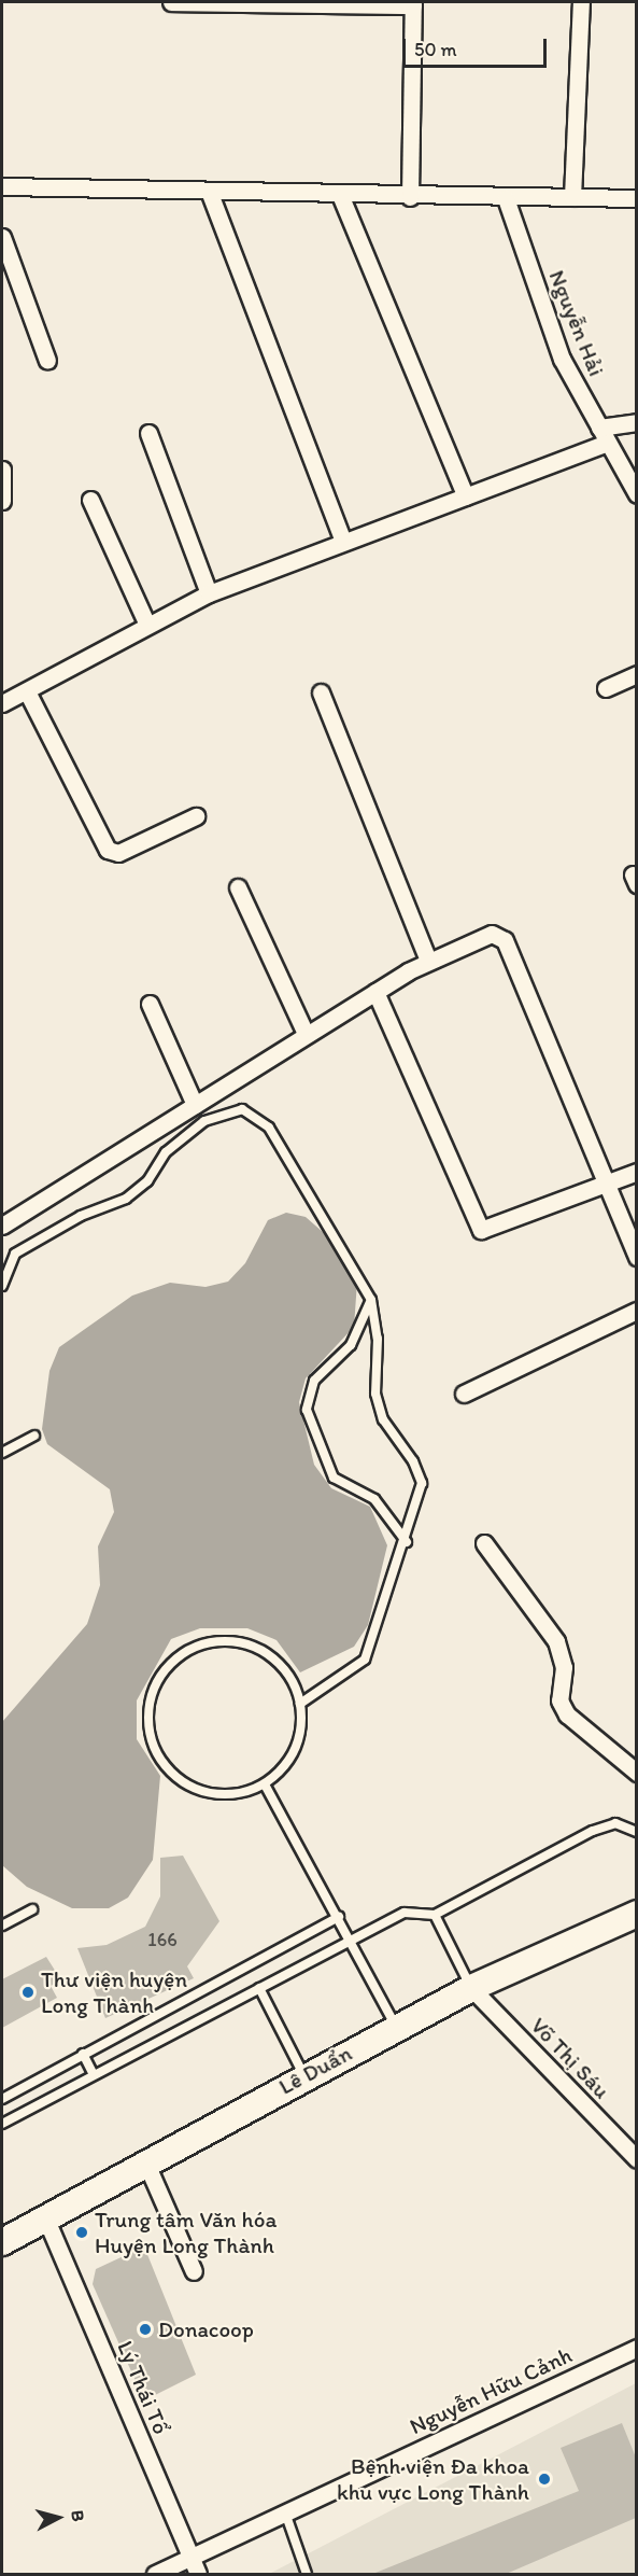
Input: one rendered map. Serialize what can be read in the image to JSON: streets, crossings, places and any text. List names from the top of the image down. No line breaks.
{"streets":{"main road":["Lê Duẩn"],"street":["Nguyễn Hải","Võ Thị Sáu","Lý Thái Tổ","Nguyễn Hữu Cảnh"]},"crossings":[["Võ Thị Sáu","Lê Duẩn"],["Lê Duẩn","Lý Thái Tổ"],["Lý Thái Tổ","Nguyễn Hữu Cảnh"]],"places":["Thư viện huyện Long Thành","Trung tâm Văn hóa Huyện Long Thành","Donacoop","Bệnh viện Đa khoa khu vực Long Thành"],"house_numbers":["166"],"scale_bar":"50 m","north":"right"}
